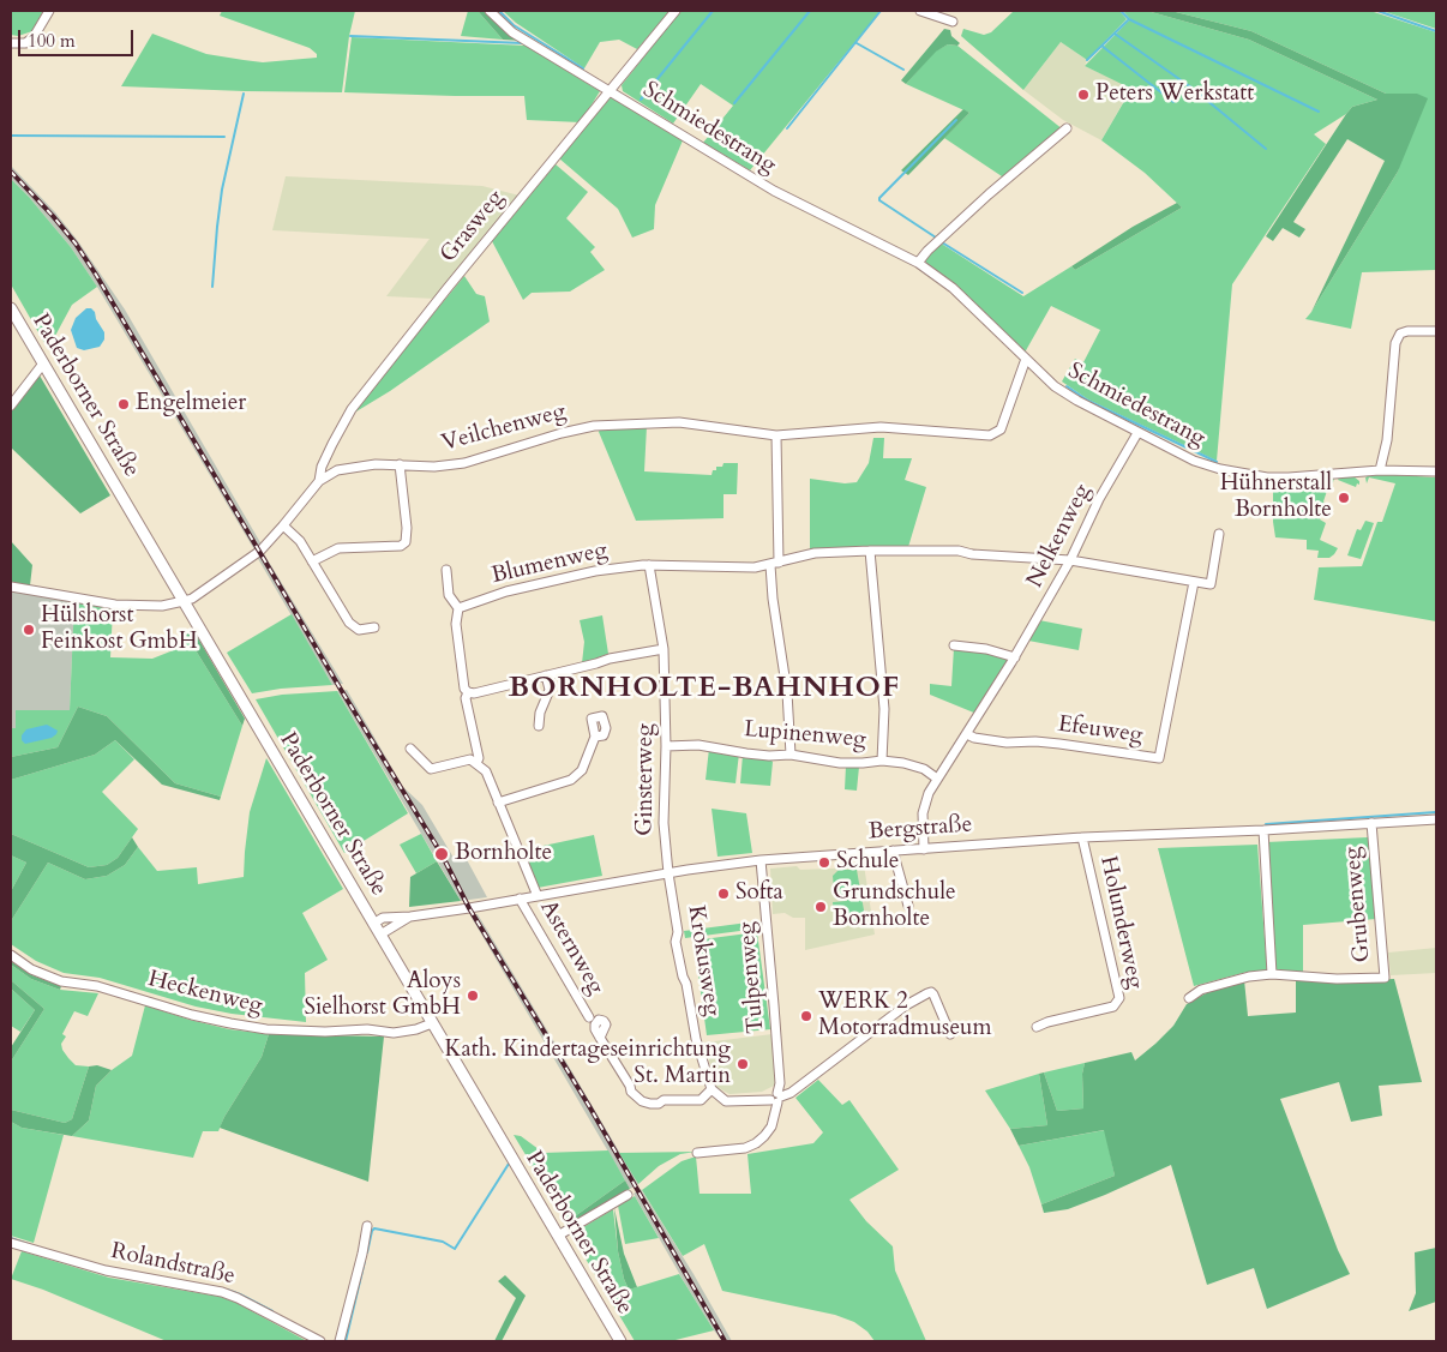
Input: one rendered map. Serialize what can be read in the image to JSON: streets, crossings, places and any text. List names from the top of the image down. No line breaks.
{"streets":{"main road":["Paderborner Straße"],"street":["Schmiedestrang","Grasweg","Veilchenweg","Nelkenweg","Blumenweg","Efeuweg","Lupinenweg","Ginsterweg","Bergstraße","Grubenweg","Holunderweg","Asternweg","Krokusweg","Tulpenweg","Heckenweg","Rolandstraße"]},"crossings":[["Schmiedestrang","Grasweg"],["Schmiedestrang","Veilchenweg"],["Schmiedestrang","Nelkenweg"],["Grasweg","Veilchenweg"],["Paderborner Straße","Veilchenweg"],["Paderborner Straße","Bergstraße"],["Paderborner Straße","Heckenweg"],["Nelkenweg","Efeuweg"],["Nelkenweg","Lupinenweg"],["Nelkenweg","Bergstraße"],["Blumenweg","Ginsterweg"],["Lupinenweg","Ginsterweg"],["Ginsterweg","Bergstraße"],["Ginsterweg","Krokusweg"],["Bergstraße","Grubenweg"],["Bergstraße","Holunderweg"],["Bergstraße","Asternweg"],["Bergstraße","Krokusweg"],["Bergstraße","Tulpenweg"]],"districts":["BORNHOLTE-BAHNHOF"],"places":["Peters Werkstatt","Engelmeier","Hühnerstall Bornholte","Hülshorst Feinkost GmbH","Bornholte","Schule","Softa","Grundschule Bornholte","Aloys Sielhorst GmbH","WERK 2 Motorradmuseum","Kath. Kindertageseinrichtung St. Martin"],"scale_bar":"100 m"}
